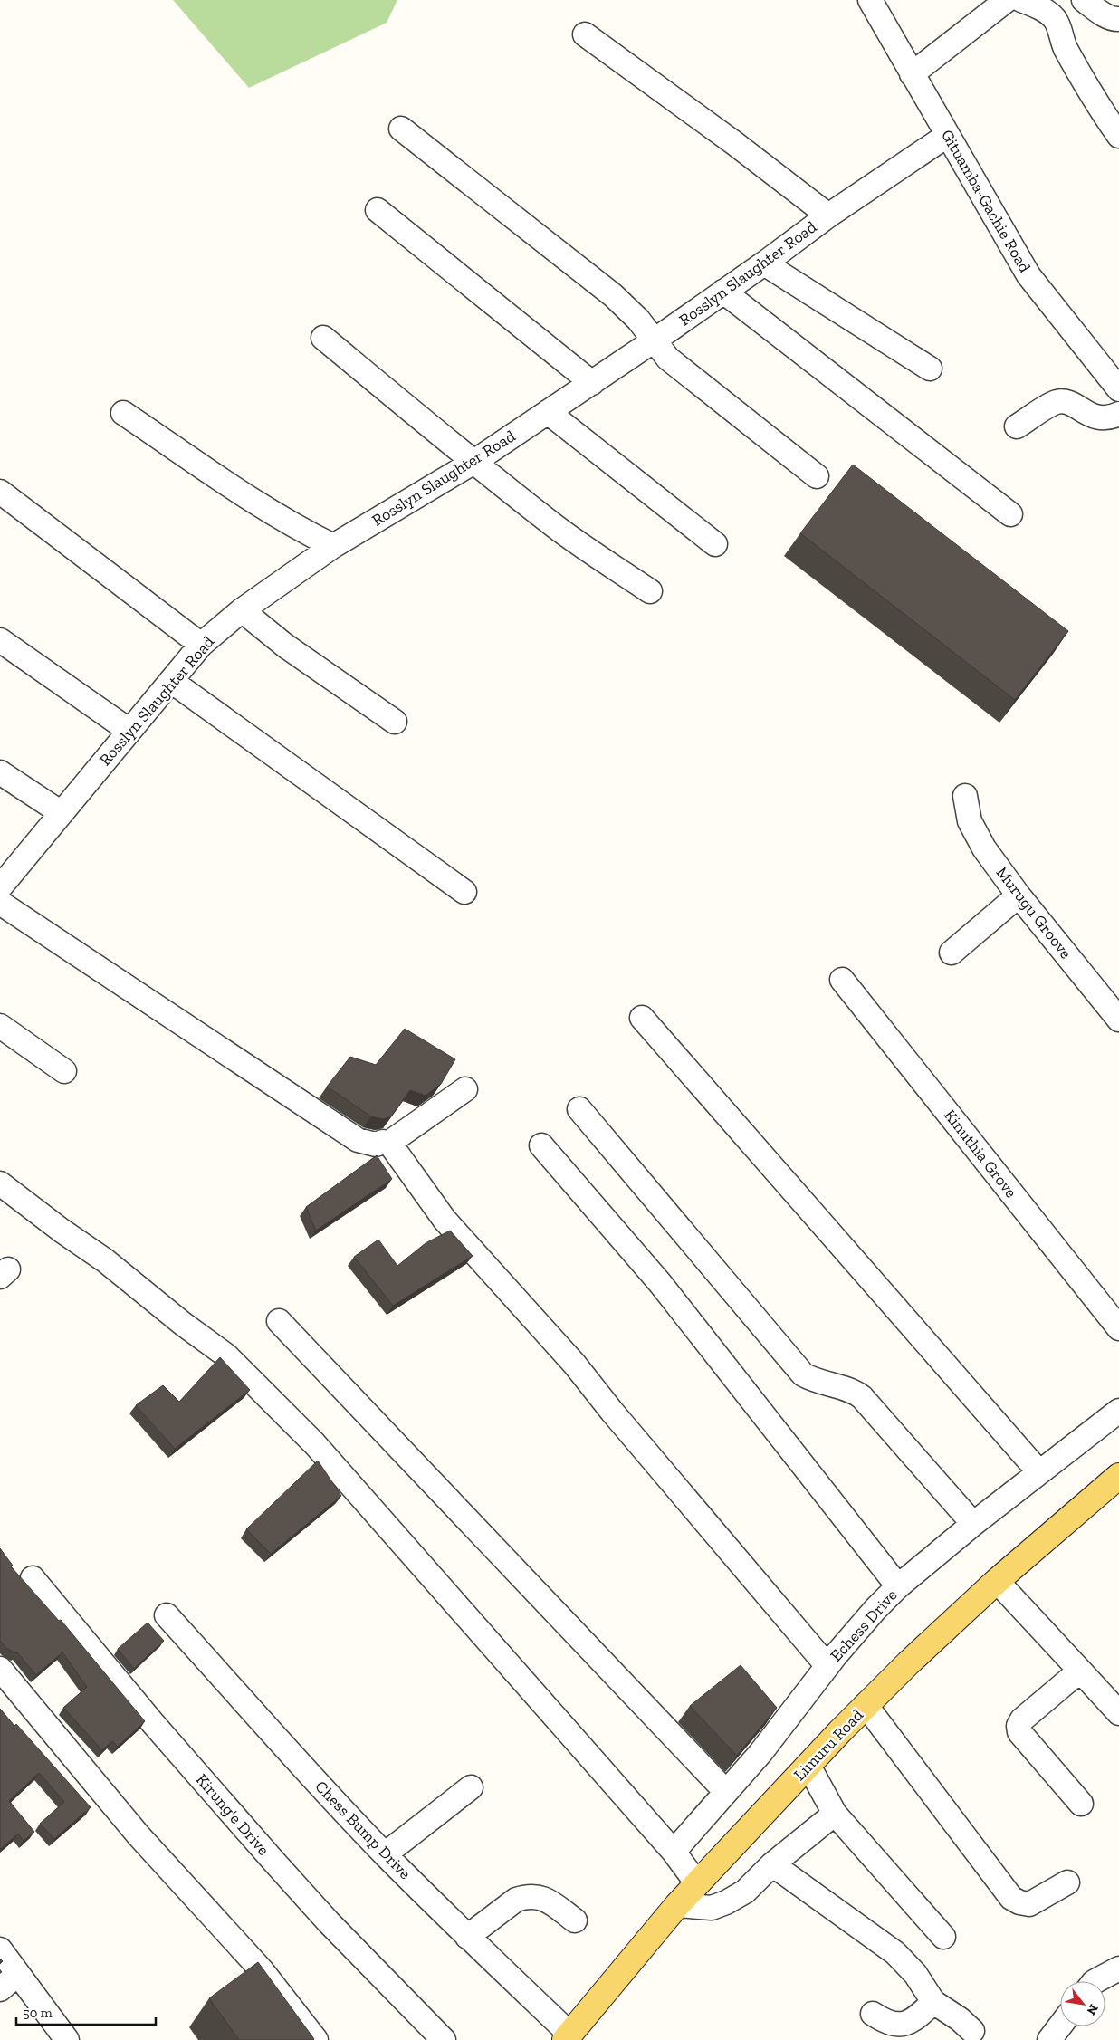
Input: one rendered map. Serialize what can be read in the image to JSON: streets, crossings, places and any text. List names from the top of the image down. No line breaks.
{"streets":{"main road":["Limuru Road"],"street":["Gituamba-Gachie Road","Rosslyn Slaughter Road","Murugu Groove","Kinuthia Grove","Echess Drive","Kirung'e Drive","Chess Bump Drive"]},"crossings":[["Gituamba-Gachie Road","Rosslyn Slaughter Road"],["Limuru Road","Chess Bump Drive"]],"scale_bar":"50 m","north":"bottom right"}
